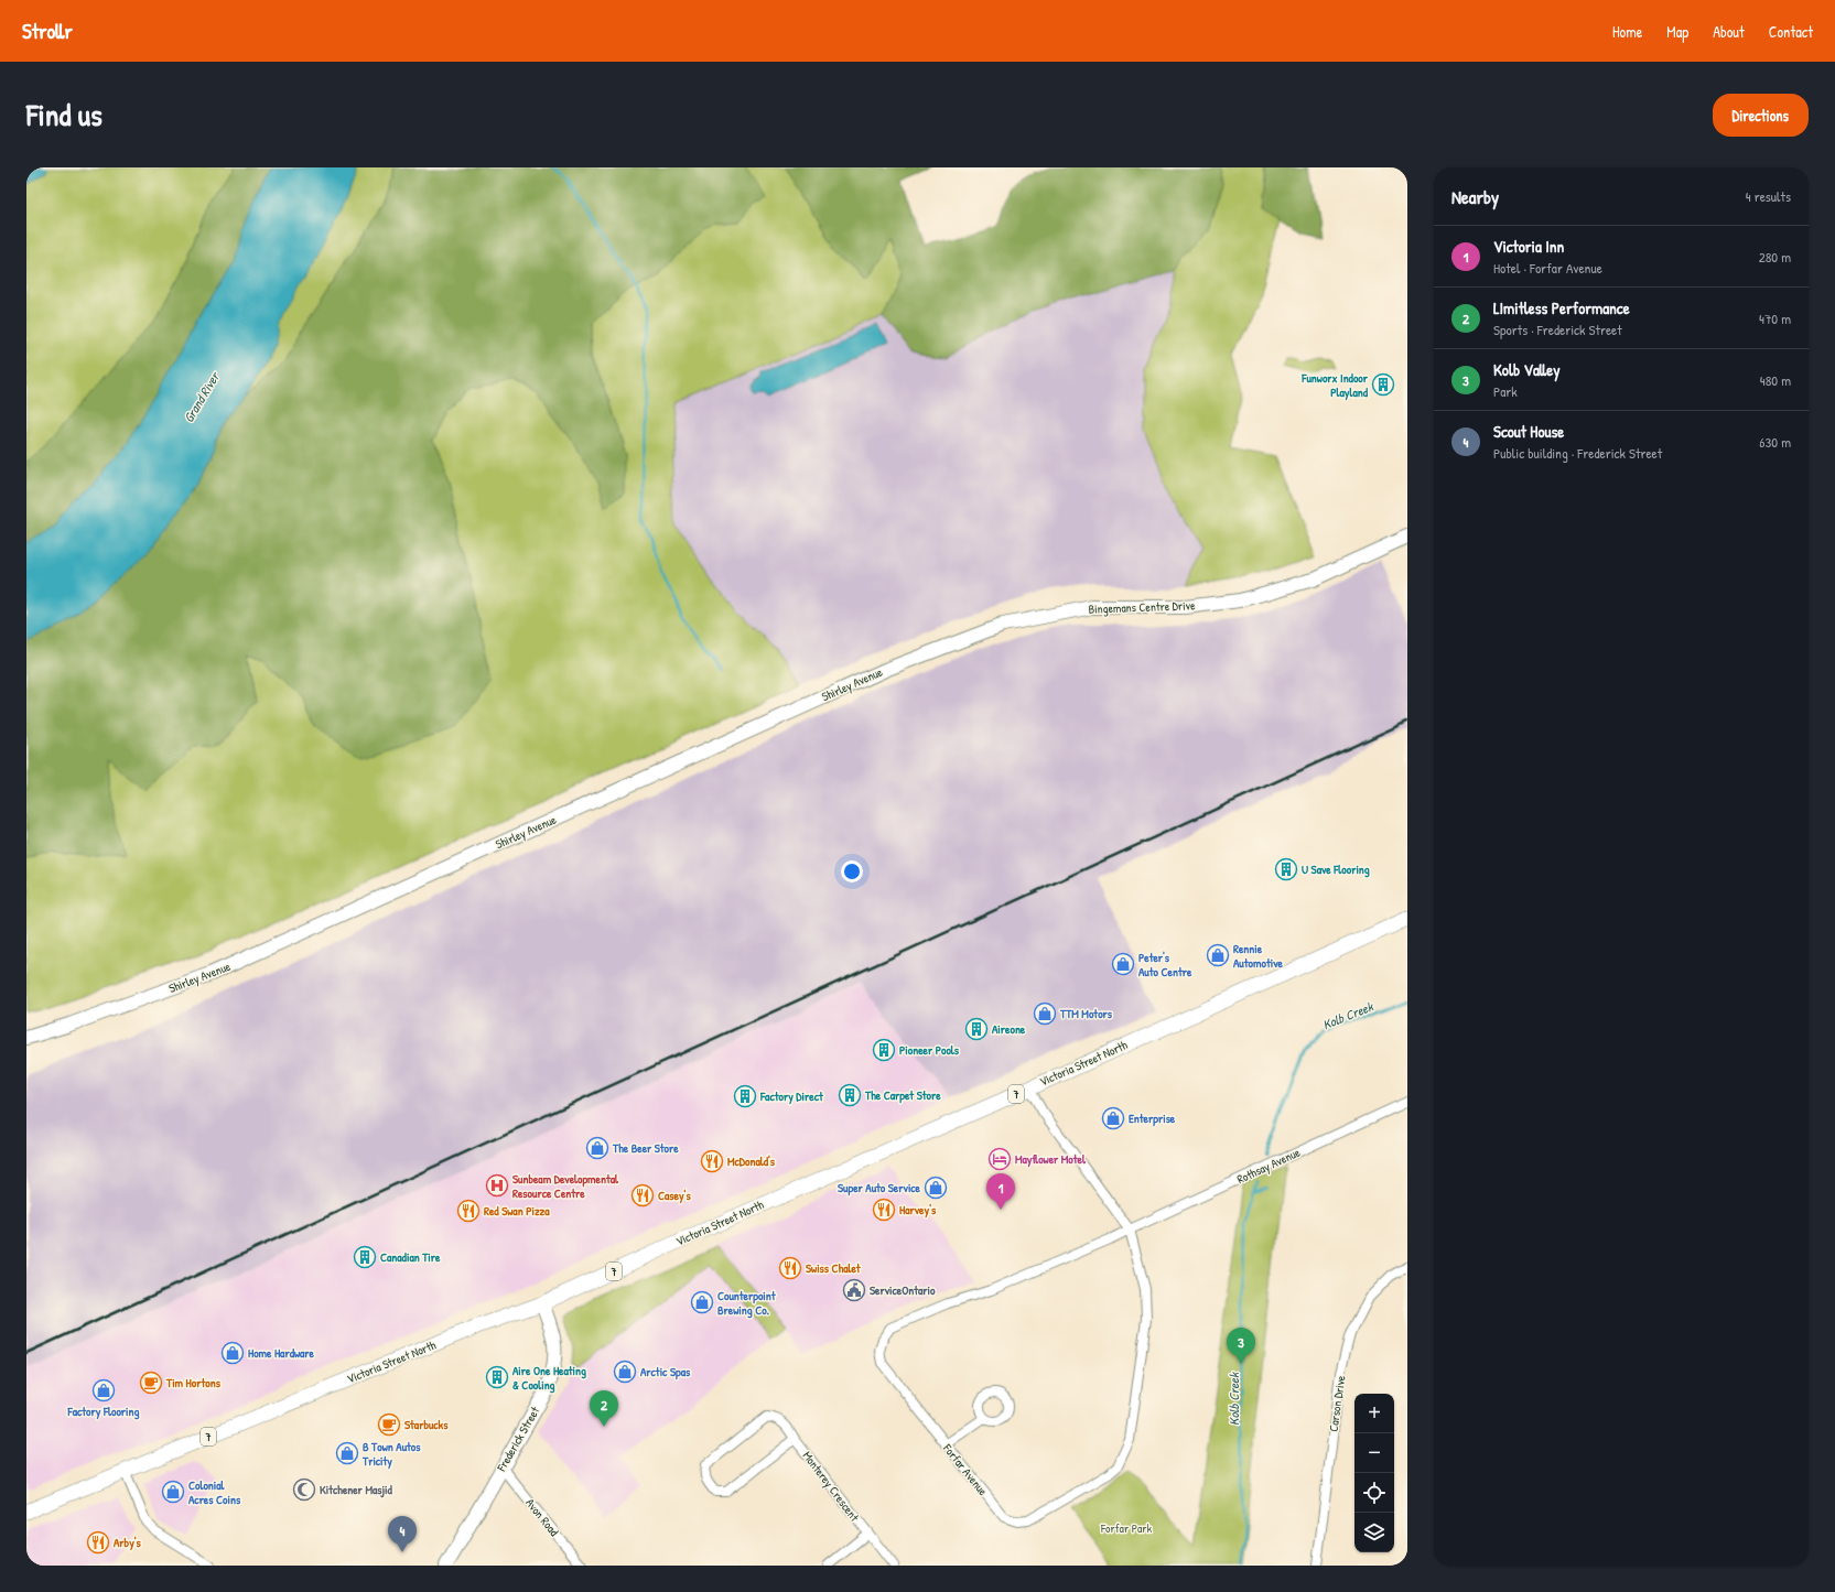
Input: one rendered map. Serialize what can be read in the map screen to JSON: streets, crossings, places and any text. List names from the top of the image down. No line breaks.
{"streets":{"main road":["Bingemans Centre Drive","Shirley Avenue","Victoria Street North","7","Frederick Street"],"street":["Rothsay Avenue","Carson Drive","Forfar Avenue","Monterey Crescent","Avon Road"]},"crossings":[["Bingemans Centre Drive","Shirley Avenue"],["Victoria Street North","Frederick Street"],["Victoria Street North","Forfar Avenue"],["Rothsay Avenue","Forfar Avenue"],["Frederick Street","Avon Road"]],"water":["Grand River","Kolb Creek"],"parks":["Forfar Park"],"places":{"building":["Funworx Indoor Playland","U Save Flooring","Aireone","Pioneer Pools","The Carpet Store","Factory Direct","Canadian Tire","Aire One Heating & Cooling"],"shop":["Rennie Automotive","Peter's Auto Centre","TTM Motors","Enterprise","The Beer Store","Super Auto Service","Counterpoint Brewing Co.","Home Hardware","Arctic Spas","Factory Flooring","B Town Autos Tricity","Colonial Acres Coins"],"hotel":["Mayflower Motel"],"restaurant":["McDonald's","Casey's","Harvey's","Red Swan Pizza","Swiss Chalet","Arby's"],"hospital":["Sunbeam Developmental Resource Centre"],"public building":["ServiceOntario"],"cafe":["Tim Hortons","Starbucks"],"mosque":["Kitchener Masjid"]},"page":{"header":"Strollr","nav":["Home","Map","About","Contact"],"title":"Find us","buttons":"Directions","heading":["Nearby","4 results"],"list":[{"mark":"1","name":"Victoria Inn","note":"Hotel · Forfar Avenue","value":"280 m"},{"mark":"2","name":"LImitless Performance","note":"Sports · Frederick Street","value":"470 m"},{"mark":"3","name":"Kolb Valley","note":"Park","value":"480 m"},{"mark":"4","name":"Scout House","note":"Public building · Frederick Street","value":"630 m"}],"pins":["1","3","2","4"],"map_buttons":["+","−"]}}
